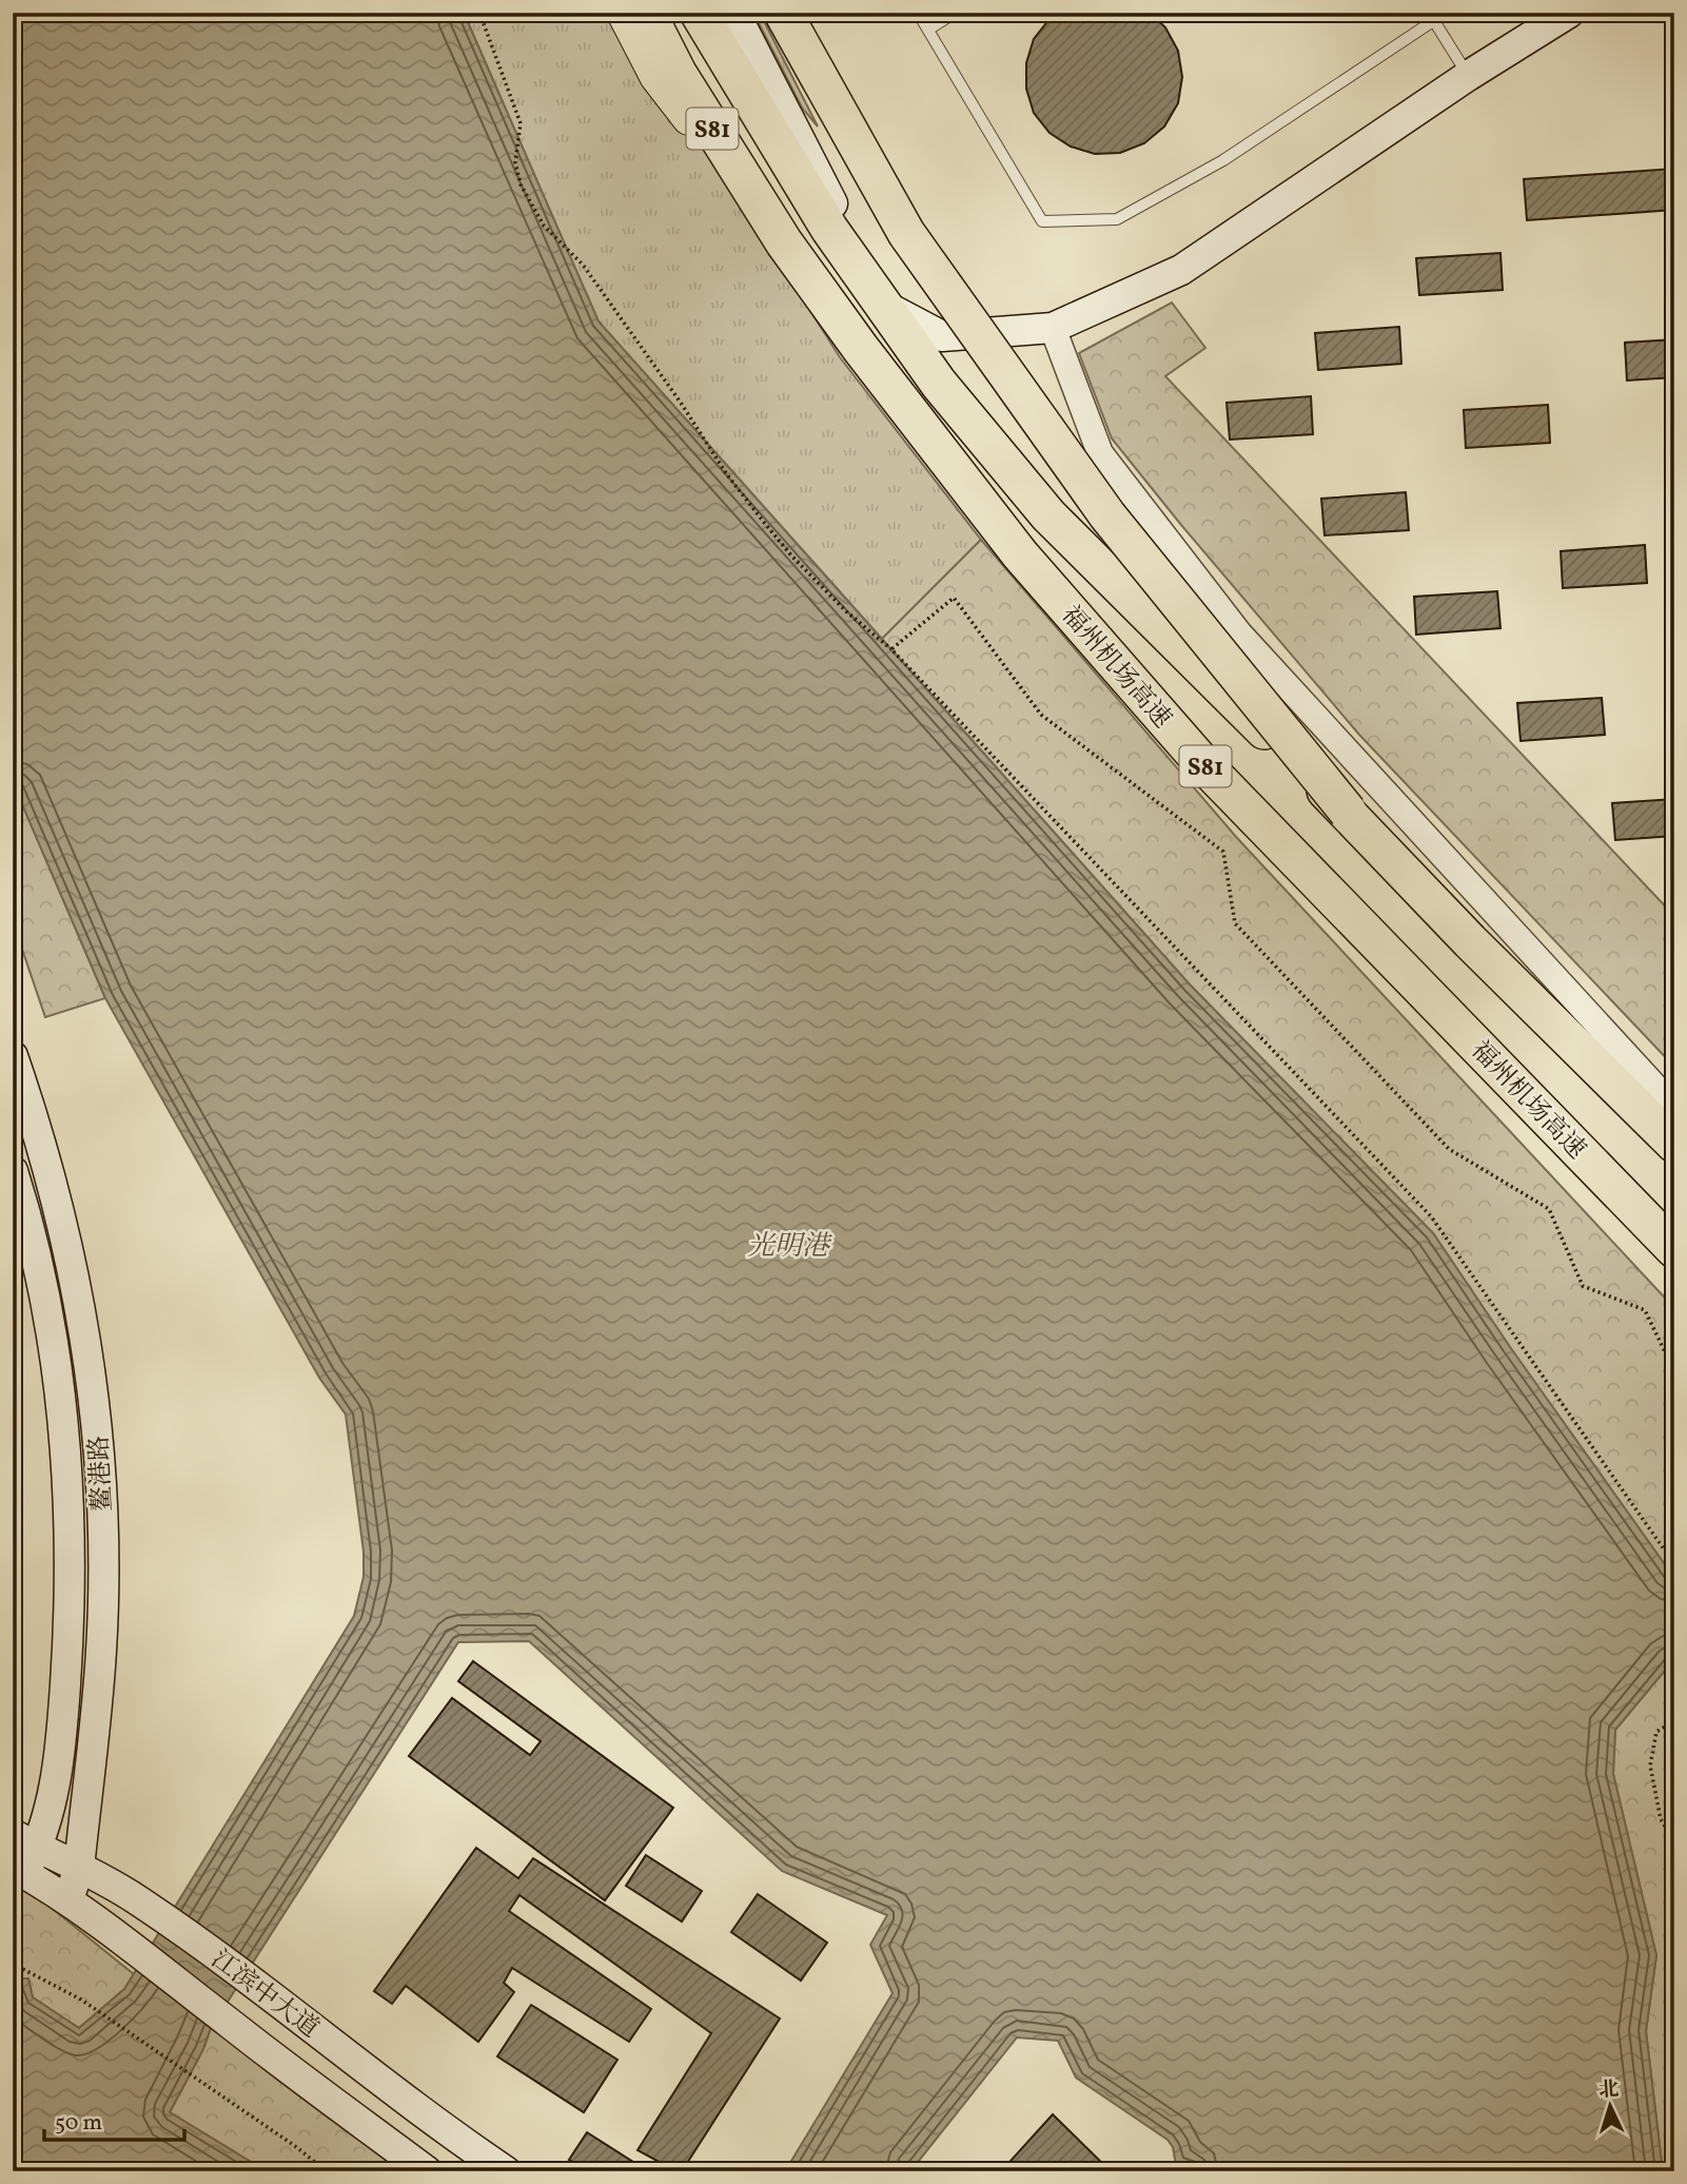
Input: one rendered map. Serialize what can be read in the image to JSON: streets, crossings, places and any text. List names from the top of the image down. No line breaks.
{"streets":{"highway":["S81","福州机场高速"],"main road":["鳌港路","江滨中大道"]},"crossings":[["鳌港路","江滨中大道"]],"water":["光明港"],"scale_bar":"50 m","north":"top"}
